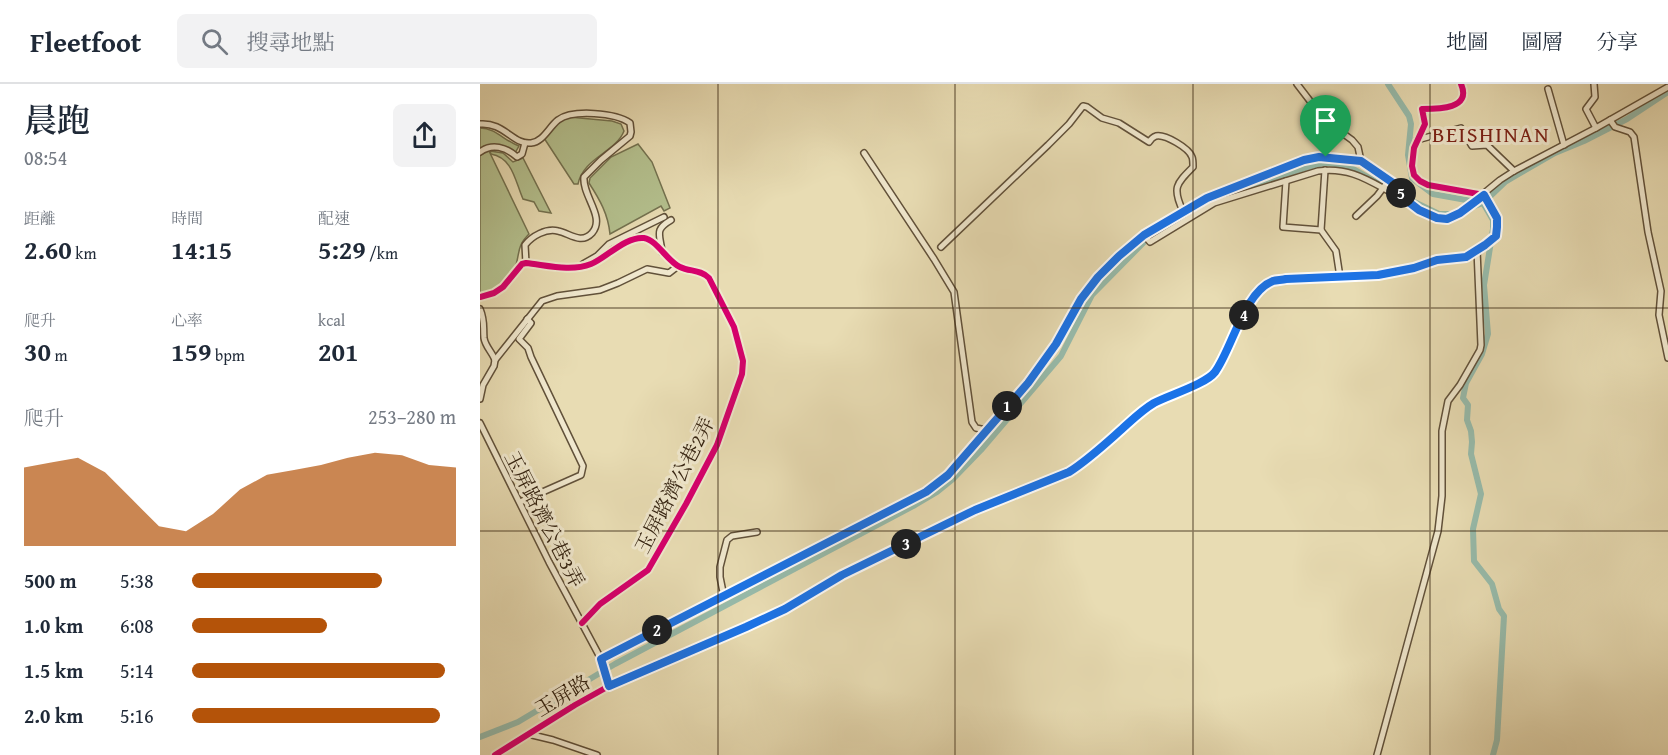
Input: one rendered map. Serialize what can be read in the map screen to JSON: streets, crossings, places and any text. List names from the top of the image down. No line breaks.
{"streets":{"street":["玉屏路濟公巷2弄","玉屏路濟公巷3弄","玉屏路"]},"crossings":[["玉屏路濟公巷2弄","玉屏路濟公巷3弄"],["玉屏路濟公巷3弄","玉屏路"]],"districts":["BEISHINAN"],"page":{"header":"Fleetfoot","search":"搜尋地點","nav":["地圖","圖層","分享"],"heading":["晨跑","08:54"],"pins":["5","4","1","3","2"],"stats":[["距離","2.60 km"],["時間","14:15"],["配速","5:29 /km"],["爬升","30 m"],["心率","159 bpm"],["kcal","201"]],"chart":["爬升","253–280 m"],"list":[{"name":"500 m","note":"5:38"},{"name":"1.0 km","note":"6:08"},{"name":"1.5 km","note":"5:14"},{"name":"2.0 km","note":"5:16"}]}}
